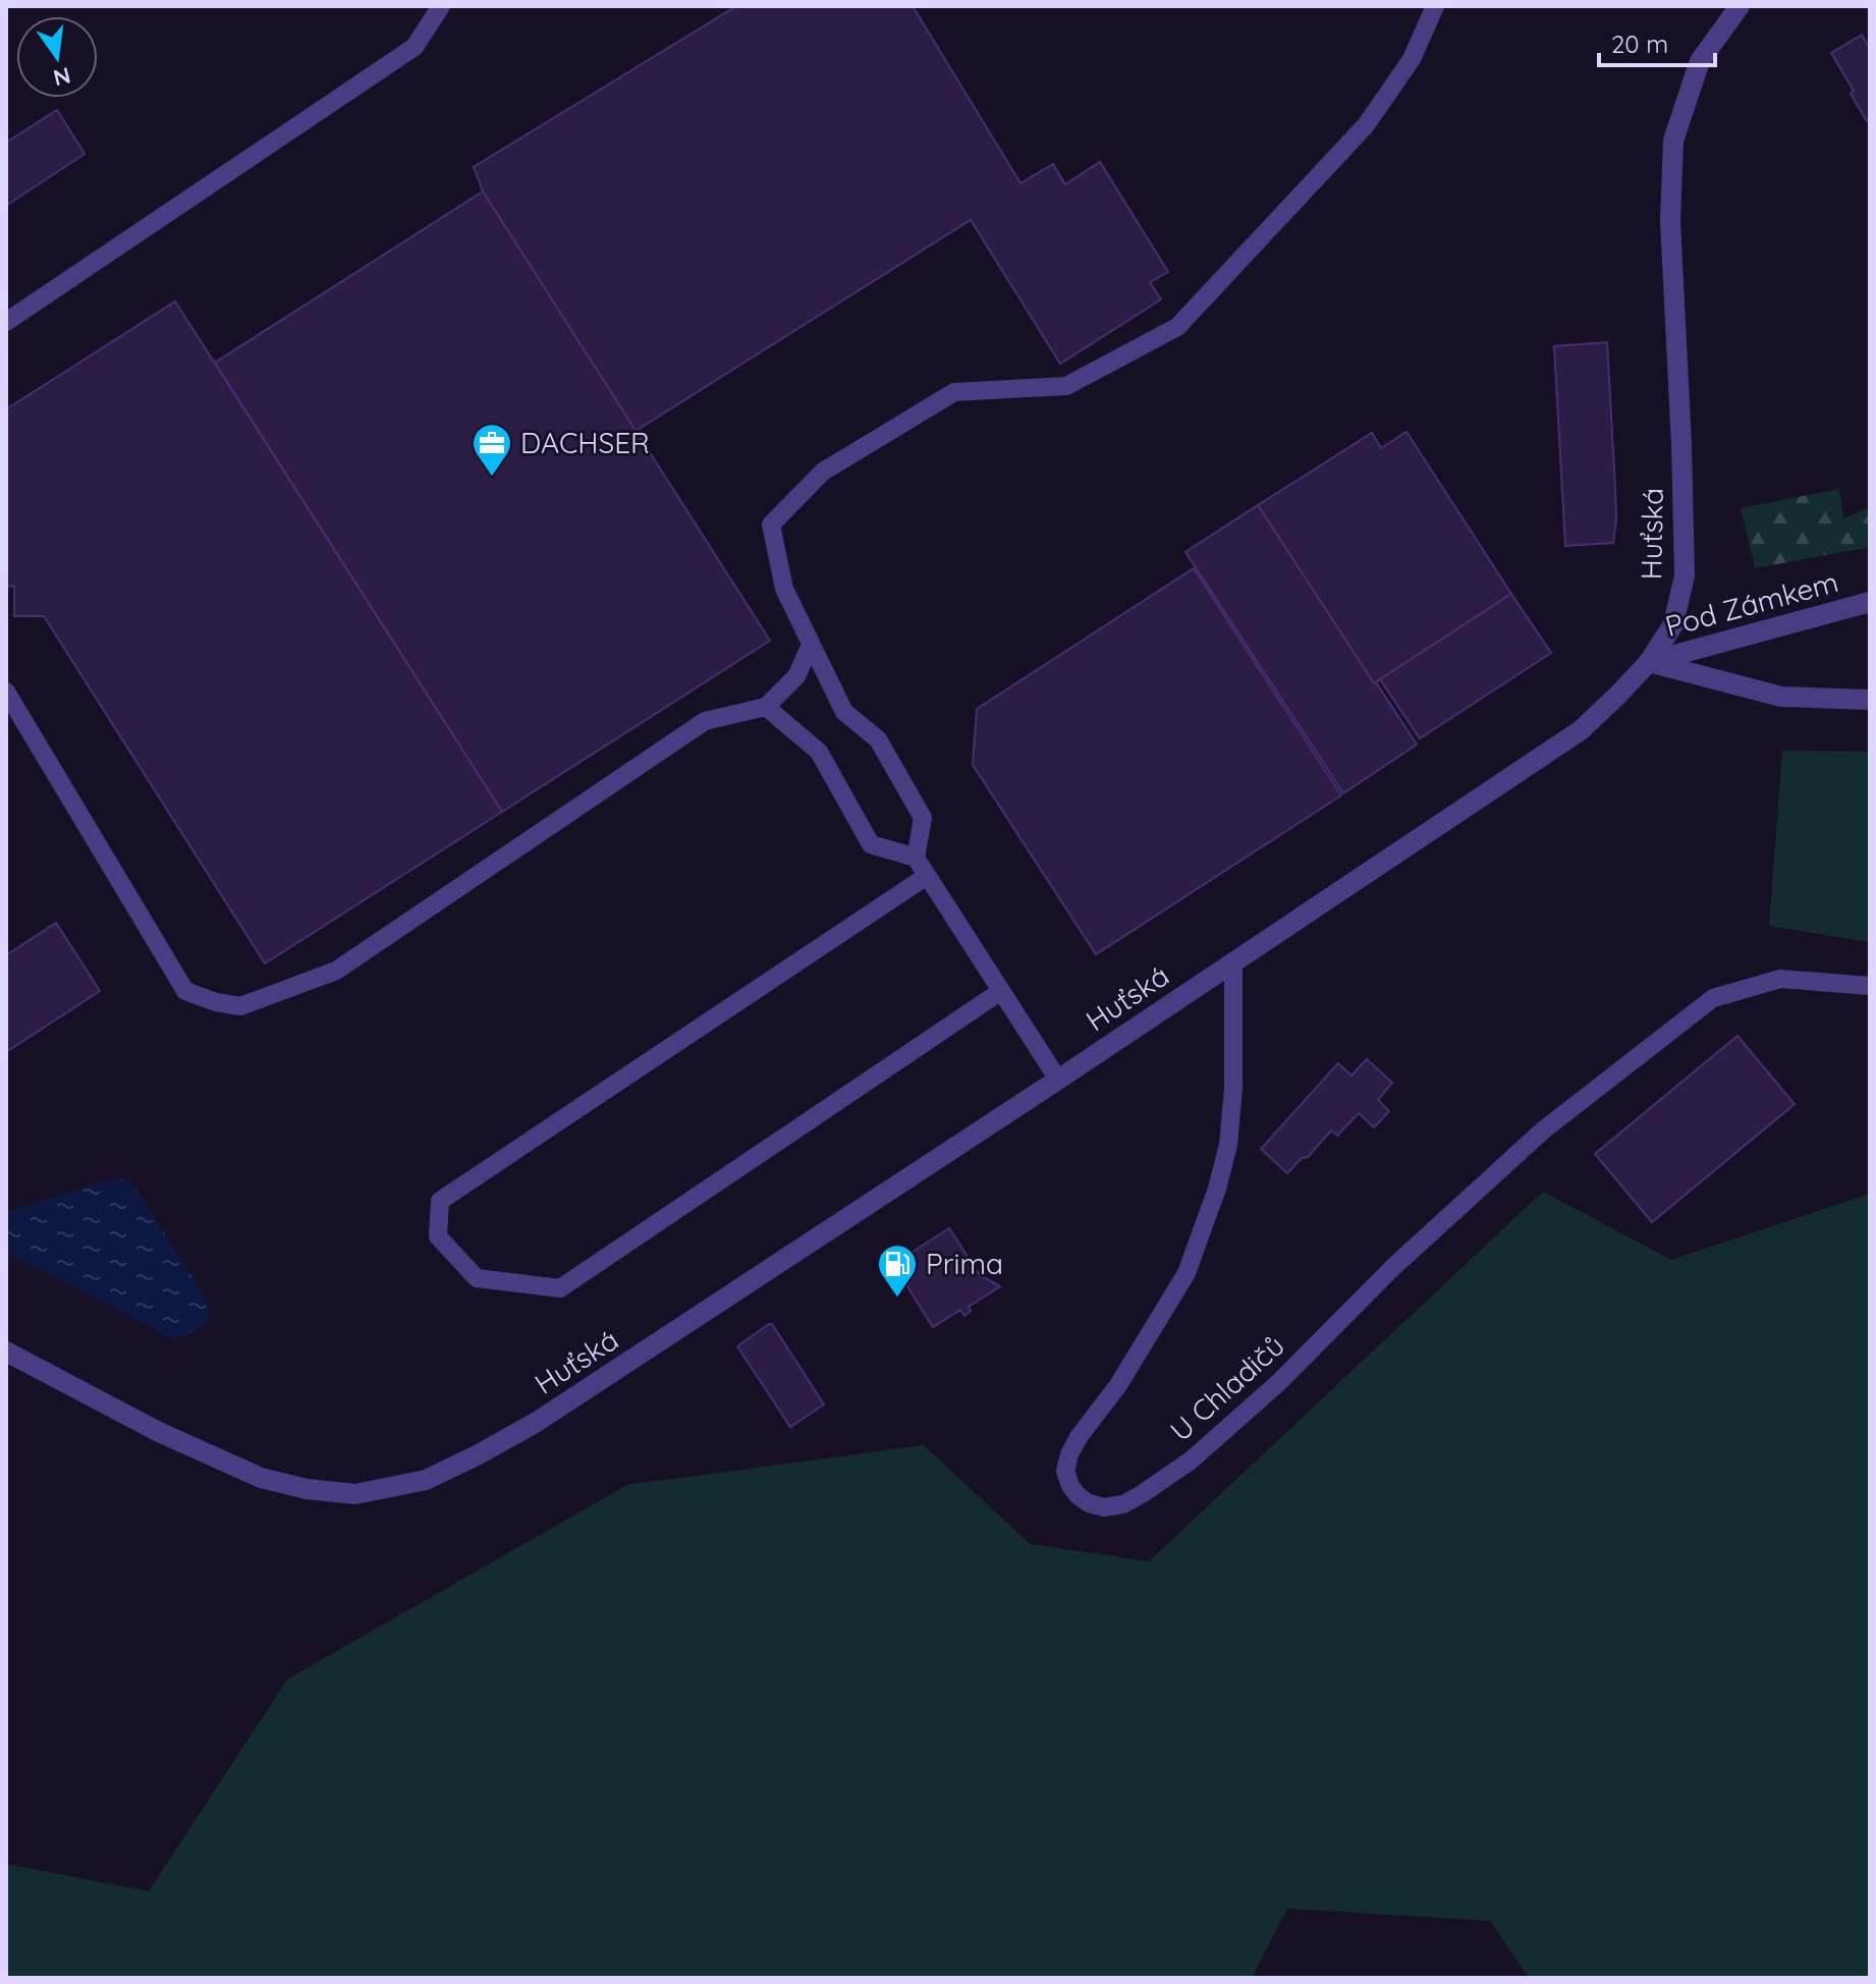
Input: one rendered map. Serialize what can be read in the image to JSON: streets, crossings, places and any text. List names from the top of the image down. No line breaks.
{"streets":{"street":["Huťská","Pod Zámkem"],"lane":["U Chladičů"]},"crossings":[["Huťská","Pod Zámkem"],["Huťská","U Chladičů"]],"places":{"office":["DACHSER"],"fuel station":["Prima"]},"scale_bar":"20 m","north":"bottom"}
